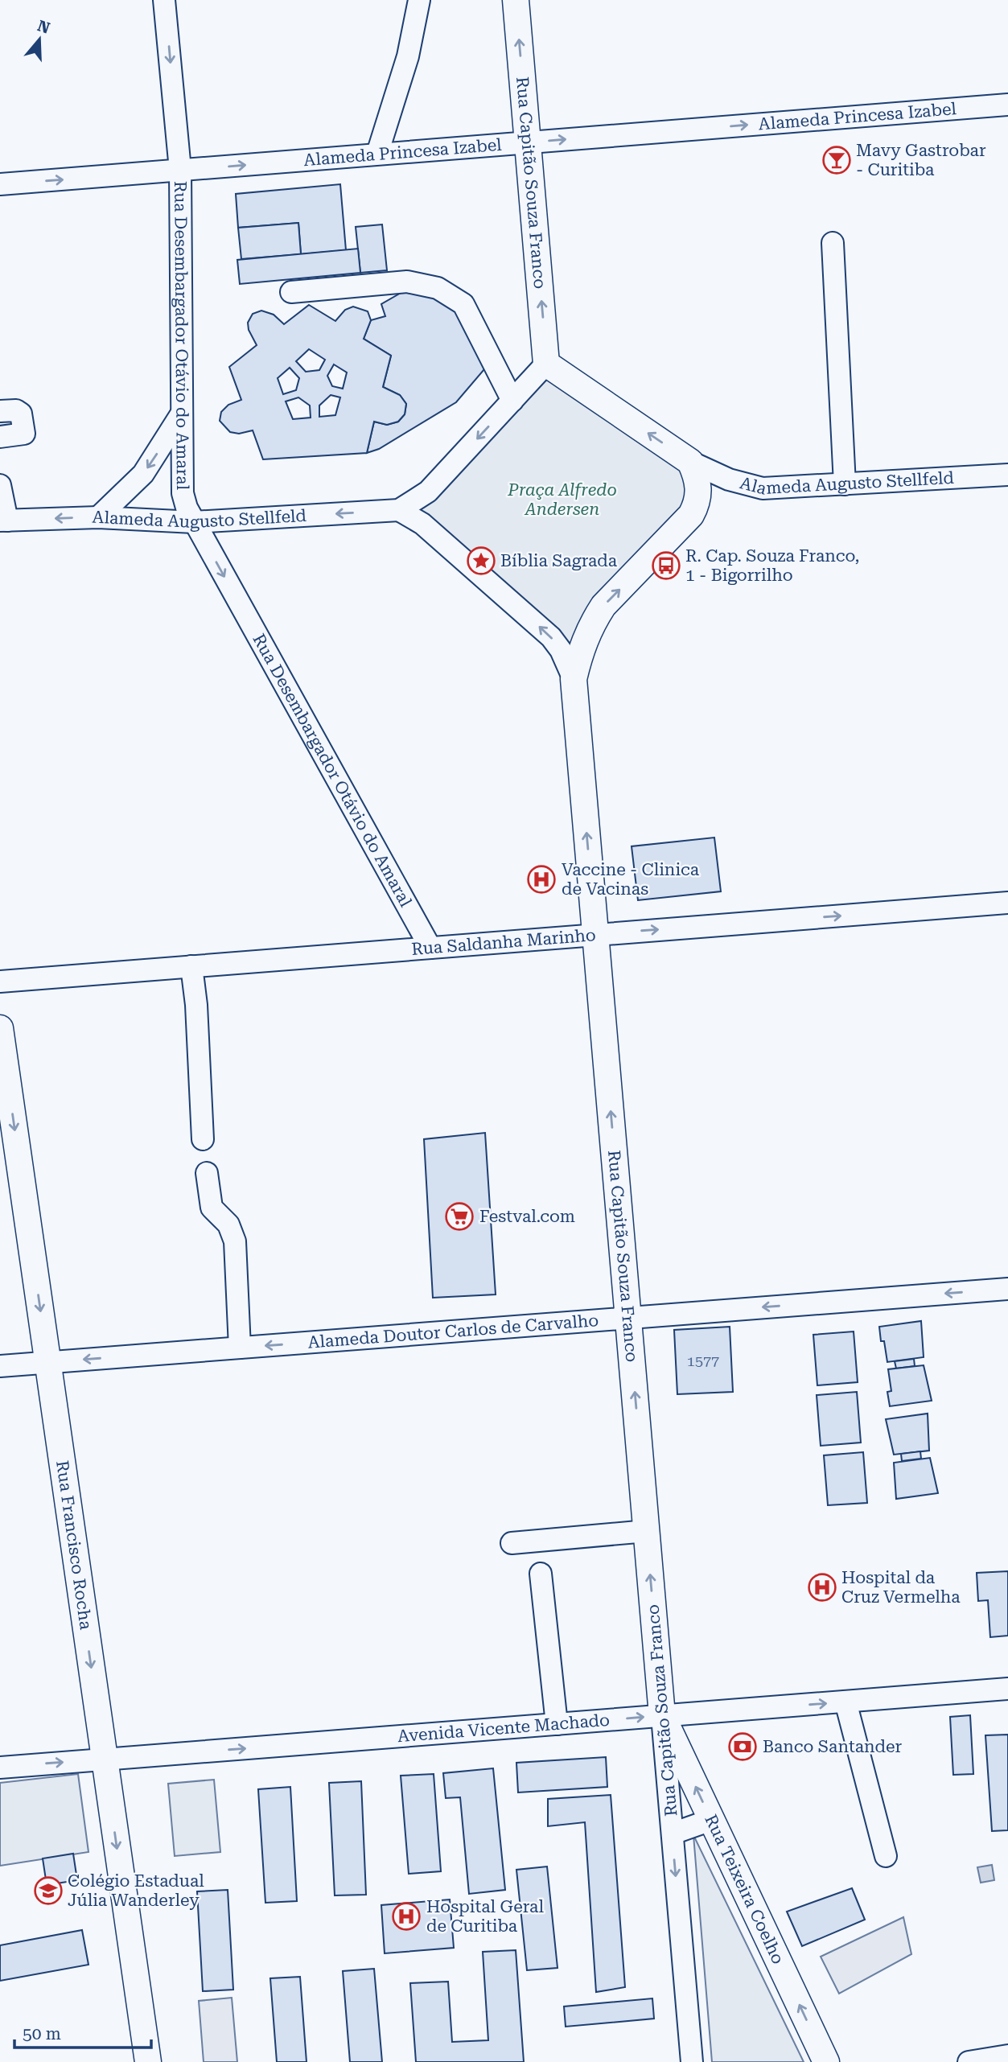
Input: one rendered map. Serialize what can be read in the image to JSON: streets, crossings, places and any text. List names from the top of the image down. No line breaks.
{"streets":{"main road":["Rua Capitão Souza Franco","Rua Francisco Rocha","Rua Teixeira Coelho"],"street":["Alameda Princesa Izabel","Rua Desembargador Otávio do Amaral","Alameda Augusto Stellfeld","Rua Saldanha Marinho","Alameda Doutor Carlos de Carvalho","Avenida Vicente Machado"]},"crossings":[["Alameda Princesa Izabel","Rua Capitão Souza Franco"],["Alameda Princesa Izabel","Rua Desembargador Otávio do Amaral"],["Rua Capitão Souza Franco","Rua Saldanha Marinho"],["Rua Capitão Souza Franco","Alameda Doutor Carlos de Carvalho"],["Rua Capitão Souza Franco","Avenida Vicente Machado"],["Rua Capitão Souza Franco","Rua Teixeira Coelho"],["Rua Desembargador Otávio do Amaral","Alameda Augusto Stellfeld"],["Rua Desembargador Otávio do Amaral","Rua Saldanha Marinho"],["Alameda Doutor Carlos de Carvalho","Rua Francisco Rocha"],["Rua Francisco Rocha","Avenida Vicente Machado"],["Avenida Vicente Machado","Rua Teixeira Coelho"]],"one_way":["Alameda Princesa Izabel","Rua Desembargador Otávio do Amaral","Alameda Augusto Stellfeld","Rua Saldanha Marinho","Alameda Doutor Carlos de Carvalho","Rua Francisco Rocha","Avenida Vicente Machado","Rua Teixeira Coelho"],"parks":["Praça Alfredo Andersen"],"places":{"bar":["Mavy Gastrobar - Curitiba"],"place":["Bíblia Sagrada"],"bus stop":["R. Cap. Souza Franco, 1 - Bigorrilho"],"hospital":["Vaccine - Clinica de Vacinas","Hospital da Cruz Vermelha","Hospital Geral de Curitiba"],"supermarket":["Festval.com"],"bank":["Banco Santander"],"school or university":["Colégio Estadual Júlia Wanderley"]},"house_numbers":["1577"],"scale_bar":"50 m","north":"top"}
